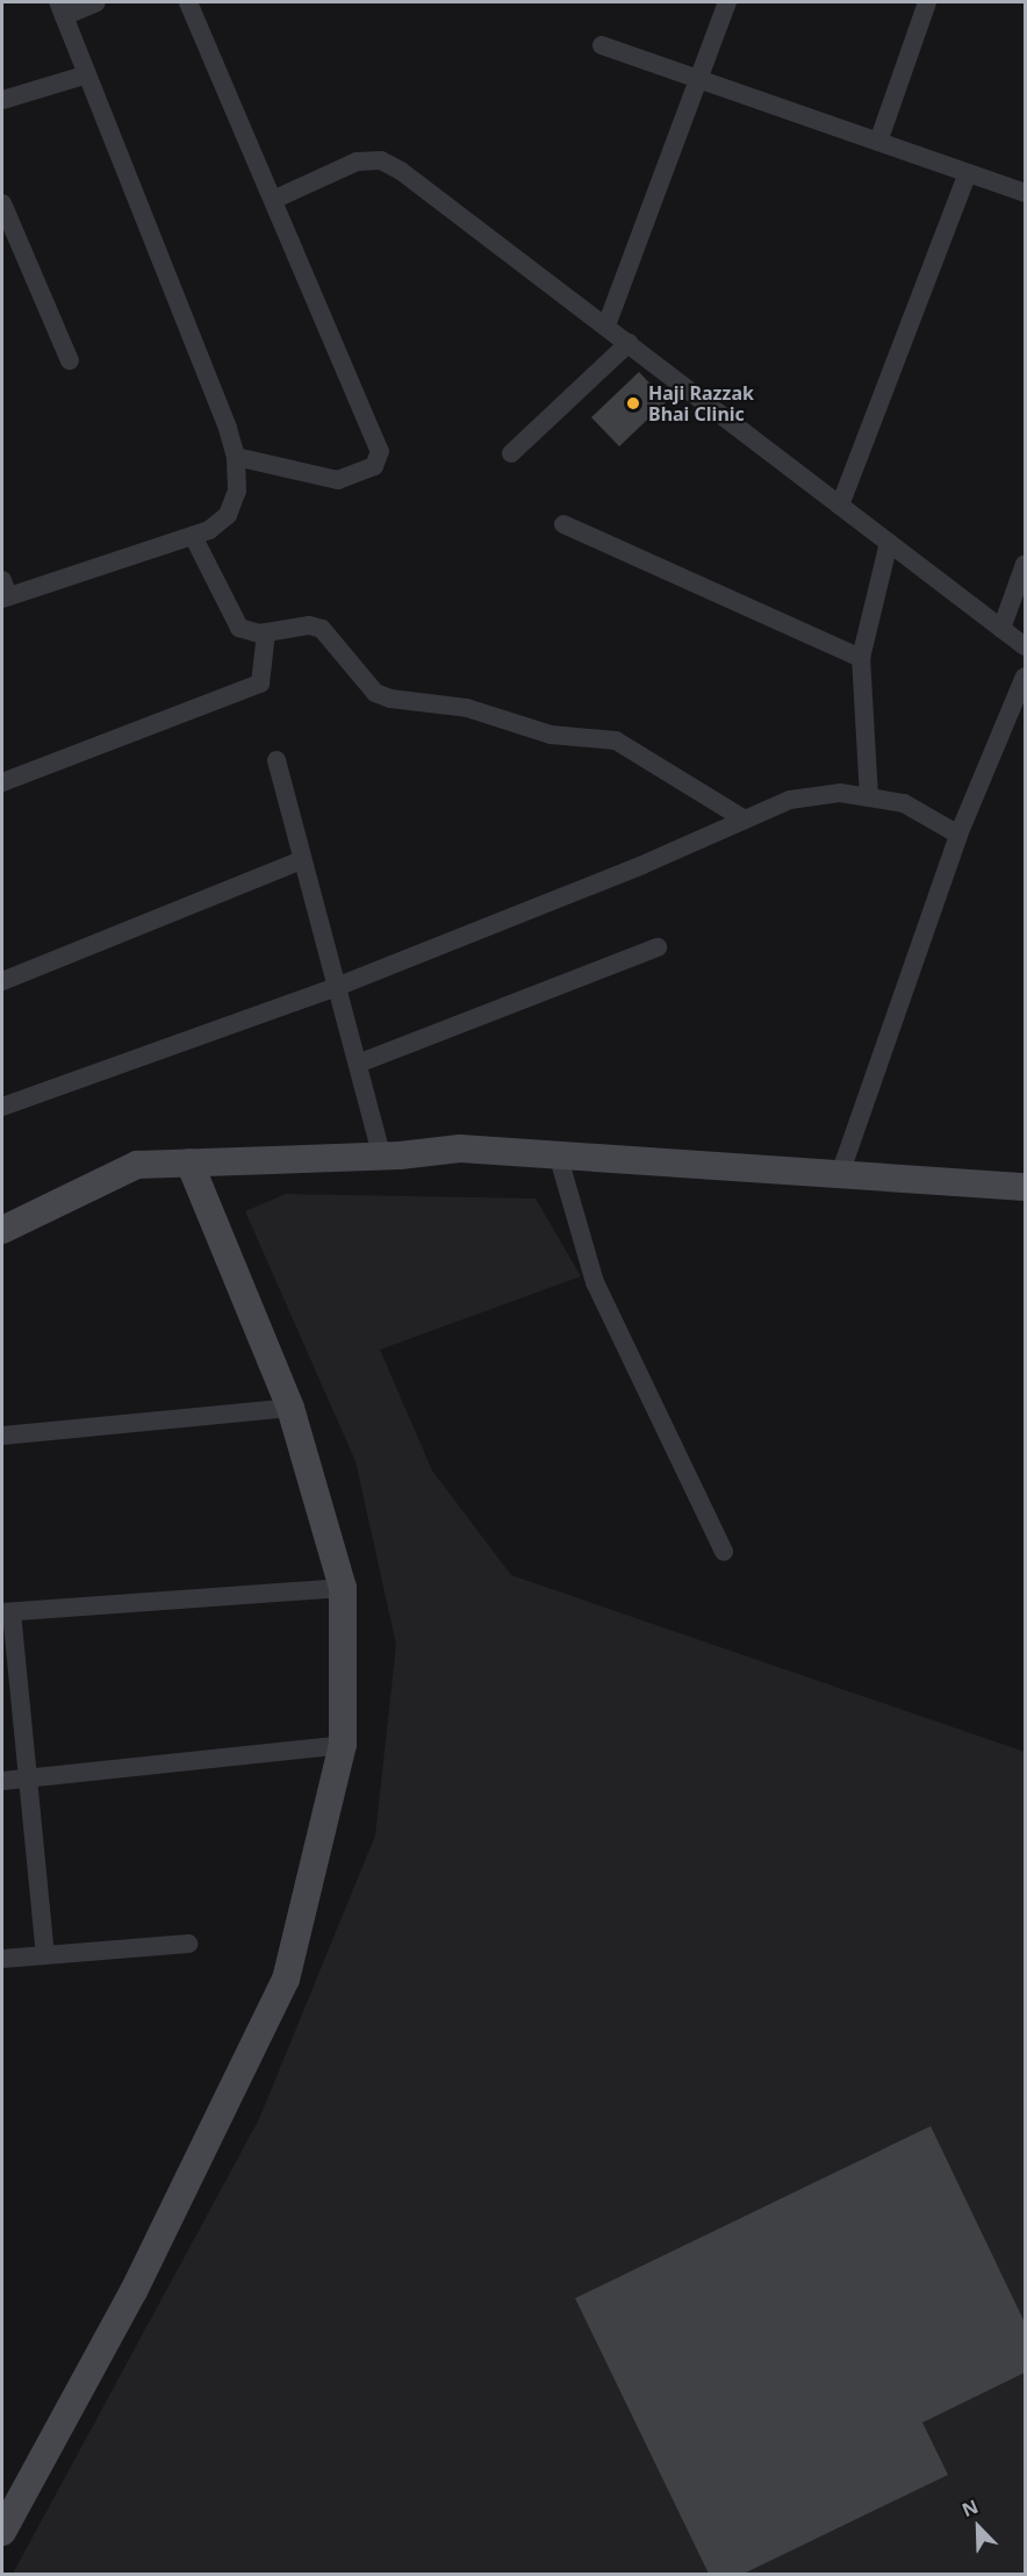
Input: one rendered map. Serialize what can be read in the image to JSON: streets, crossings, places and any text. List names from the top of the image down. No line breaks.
{"places":["Haji Razzak Bhai Clinic"],"north":"top left"}
